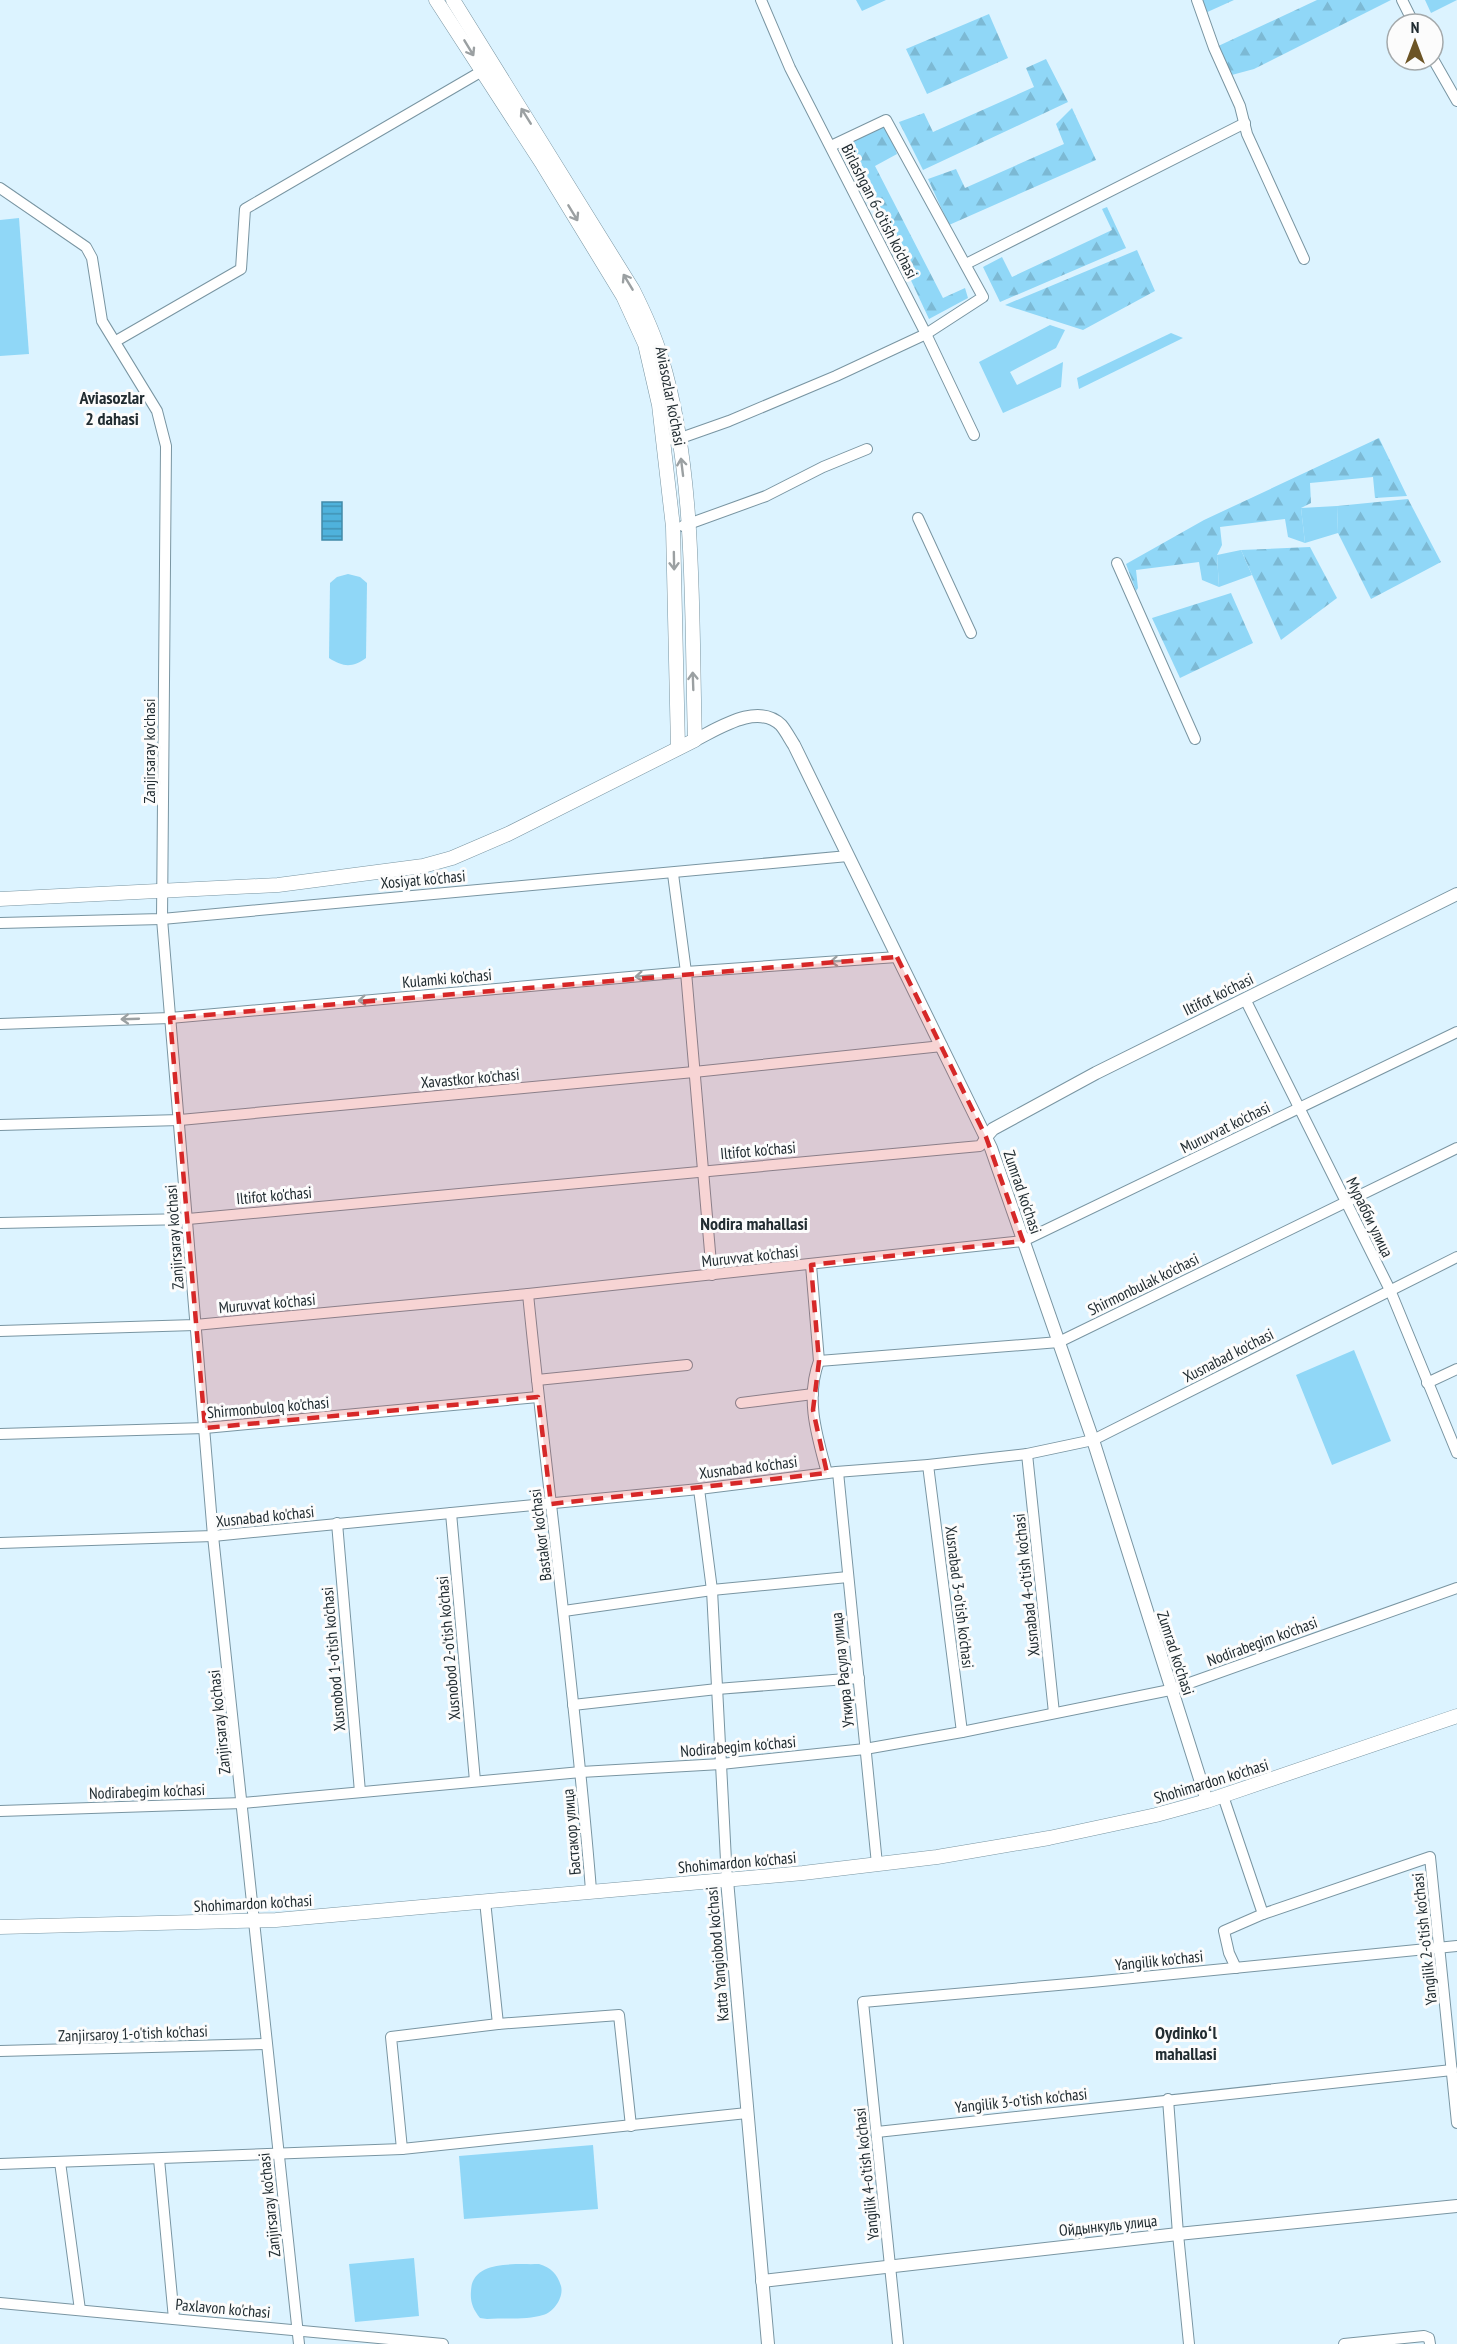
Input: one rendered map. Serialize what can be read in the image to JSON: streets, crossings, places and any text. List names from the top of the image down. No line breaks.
{"streets":{"main road":["Aviasozlar ko'chasi","Xosiyat ko'chasi","Zumrad ko'chasi","Shohimardon ko'chasi"],"street":["Birlashgan 6-o'tish ko'chasi","Zanjirsaray ko'chasi","Kulamki ko'chasi","Iltifot ko'chasi","Xavastkor ko'chasi","Muruvvat ko'chasi","Мурабби улица","Shirmonbulak ko'chasi","Xusnabad ko'chasi","Shirmonbuloq ko'chasi","Bastakor ko'chasi","Xusnabad 4-o'tish ko'chasi","Xusnabad 3-o'tish ko'chasi","Nodirabegim ko'chasi","Xusnobod 2-o'tish ko'chasi","Xusnobod 1-o'tish ko'chasi","Уткира Расула улица","Бастакор улица","Yangilik 2-o'tish ko'chasi","Katta Yangiobod ko'chasi","Yangilik ko'chasi","Zanjirsaroy 1-o'tish ko'chasi","Yangilik 3-o'tish ko'chasi","Yangilik 4-o'tish ko'chasi","Ойдынкуль улица","Paxlavon ko'chasi"]},"crossings":[["Aviasozlar ko'chasi","Xosiyat ko'chasi"],["Aviasozlar ko'chasi","Zumrad ko'chasi"],["Zanjirsaray ko'chasi","Xosiyat ko'chasi"],["Zanjirsaray ko'chasi","Kulamki ko'chasi"],["Zanjirsaray ko'chasi","Iltifot ko'chasi"],["Zanjirsaray ko'chasi","Xavastkor ko'chasi"],["Zanjirsaray ko'chasi","Muruvvat ko'chasi"],["Zanjirsaray ko'chasi","Xusnabad ko'chasi"],["Zanjirsaray ko'chasi","Shirmonbuloq ko'chasi"],["Zanjirsaray ko'chasi","Nodirabegim ko'chasi"],["Zanjirsaray ko'chasi","Shohimardon ko'chasi"],["Zanjirsaray ko'chasi","Zanjirsaroy 1-o'tish ko'chasi"],["Zanjirsaray ko'chasi","Paxlavon ko'chasi"],["Xosiyat ko'chasi","Zumrad ko'chasi"],["Kulamki ko'chasi","Zumrad ko'chasi"],["Iltifot ko'chasi","Zumrad ko'chasi"],["Iltifot ko'chasi","Мурабби улица"],["Xavastkor ko'chasi","Zumrad ko'chasi"],["Muruvvat ko'chasi","Zumrad ko'chasi"],["Muruvvat ko'chasi","Мурабби улица"],["Muruvvat ko'chasi","Bastakor ko'chasi"],["Muruvvat ko'chasi","Уткира Расула улица"],["Zumrad ko'chasi","Shirmonbulak ko'chasi"],["Zumrad ko'chasi","Xusnabad ko'chasi"],["Zumrad ko'chasi","Nodirabegim ko'chasi"],["Zumrad ko'chasi","Shohimardon ko'chasi"],["Мурабби улица","Shirmonbulak ko'chasi"],["Мурабби улица","Xusnabad ko'chasi"],["Shirmonbulak ko'chasi","Уткира Расула улица"],["Xusnabad ko'chasi","Bastakor ko'chasi"],["Xusnabad ko'chasi","Xusnabad 4-o'tish ko'chasi"],["Xusnabad ko'chasi","Xusnabad 3-o'tish ko'chasi"],["Xusnabad ko'chasi","Xusnobod 2-o'tish ko'chasi"],["Xusnabad ko'chasi","Xusnobod 1-o'tish ko'chasi"],["Xusnabad ko'chasi","Уткира Расула улица"],["Xusnabad ko'chasi","Katta Yangiobod ko'chasi"],["Shirmonbuloq ko'chasi","Bastakor ko'chasi"],["Bastakor ko'chasi","Nodirabegim ko'chasi"],["Bastakor ko'chasi","Бастакор улица"],["Xusnabad 4-o'tish ko'chasi","Nodirabegim ko'chasi"],["Xusnabad 3-o'tish ko'chasi","Nodirabegim ko'chasi"],["Nodirabegim ko'chasi","Xusnobod 2-o'tish ko'chasi"],["Nodirabegim ko'chasi","Xusnobod 1-o'tish ko'chasi"],["Nodirabegim ko'chasi","Уткира Расула улица"],["Nodirabegim ko'chasi","Бастакор улица"],["Nodirabegim ko'chasi","Katta Yangiobod ko'chasi"],["Уткира Расула улица","Shohimardon ko'chasi"],["Shohimardon ko'chasi","Бастакор улица"],["Shohimardon ko'chasi","Katta Yangiobod ko'chasi"],["Yangilik 2-o'tish ko'chasi","Yangilik ko'chasi"],["Yangilik 2-o'tish ko'chasi","Yangilik 3-o'tish ko'chasi"],["Katta Yangiobod ko'chasi","Ойдынкуль улица"],["Yangilik ko'chasi","Yangilik 4-o'tish ko'chasi"],["Yangilik 3-o'tish ko'chasi","Yangilik 4-o'tish ko'chasi"],["Yangilik 4-o'tish ko'chasi","Ойдынкуль улица"]],"one_way":["Kulamki ko'chasi"],"districts":["Aviasozlar 2 dahasi","Nodira mahallasi","Oydinkoʻl mahallasi"],"north":"top"}
